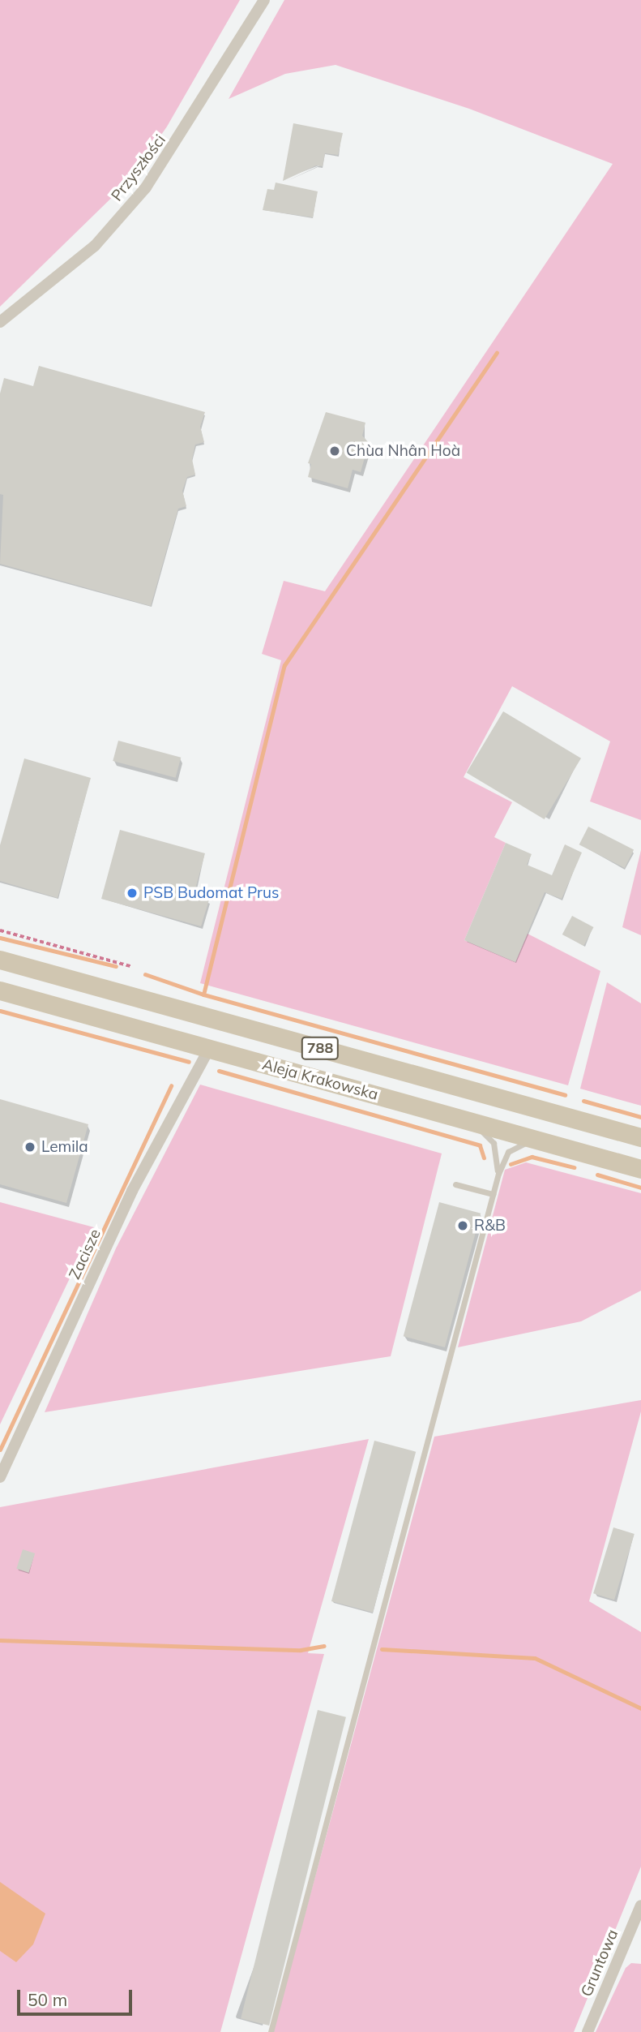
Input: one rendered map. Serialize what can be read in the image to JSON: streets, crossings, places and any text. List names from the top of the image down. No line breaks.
{"streets":{"main road":["788","Aleja Krakowska"],"street":["Przyszłości","Zacisze","Gruntowa"]},"crossings":[["Aleja Krakowska","Zacisze"]],"places":["Chùa Nhân Hoà","PSB Budomat Prus","Lemila","R&B"],"scale_bar":"50 m"}
